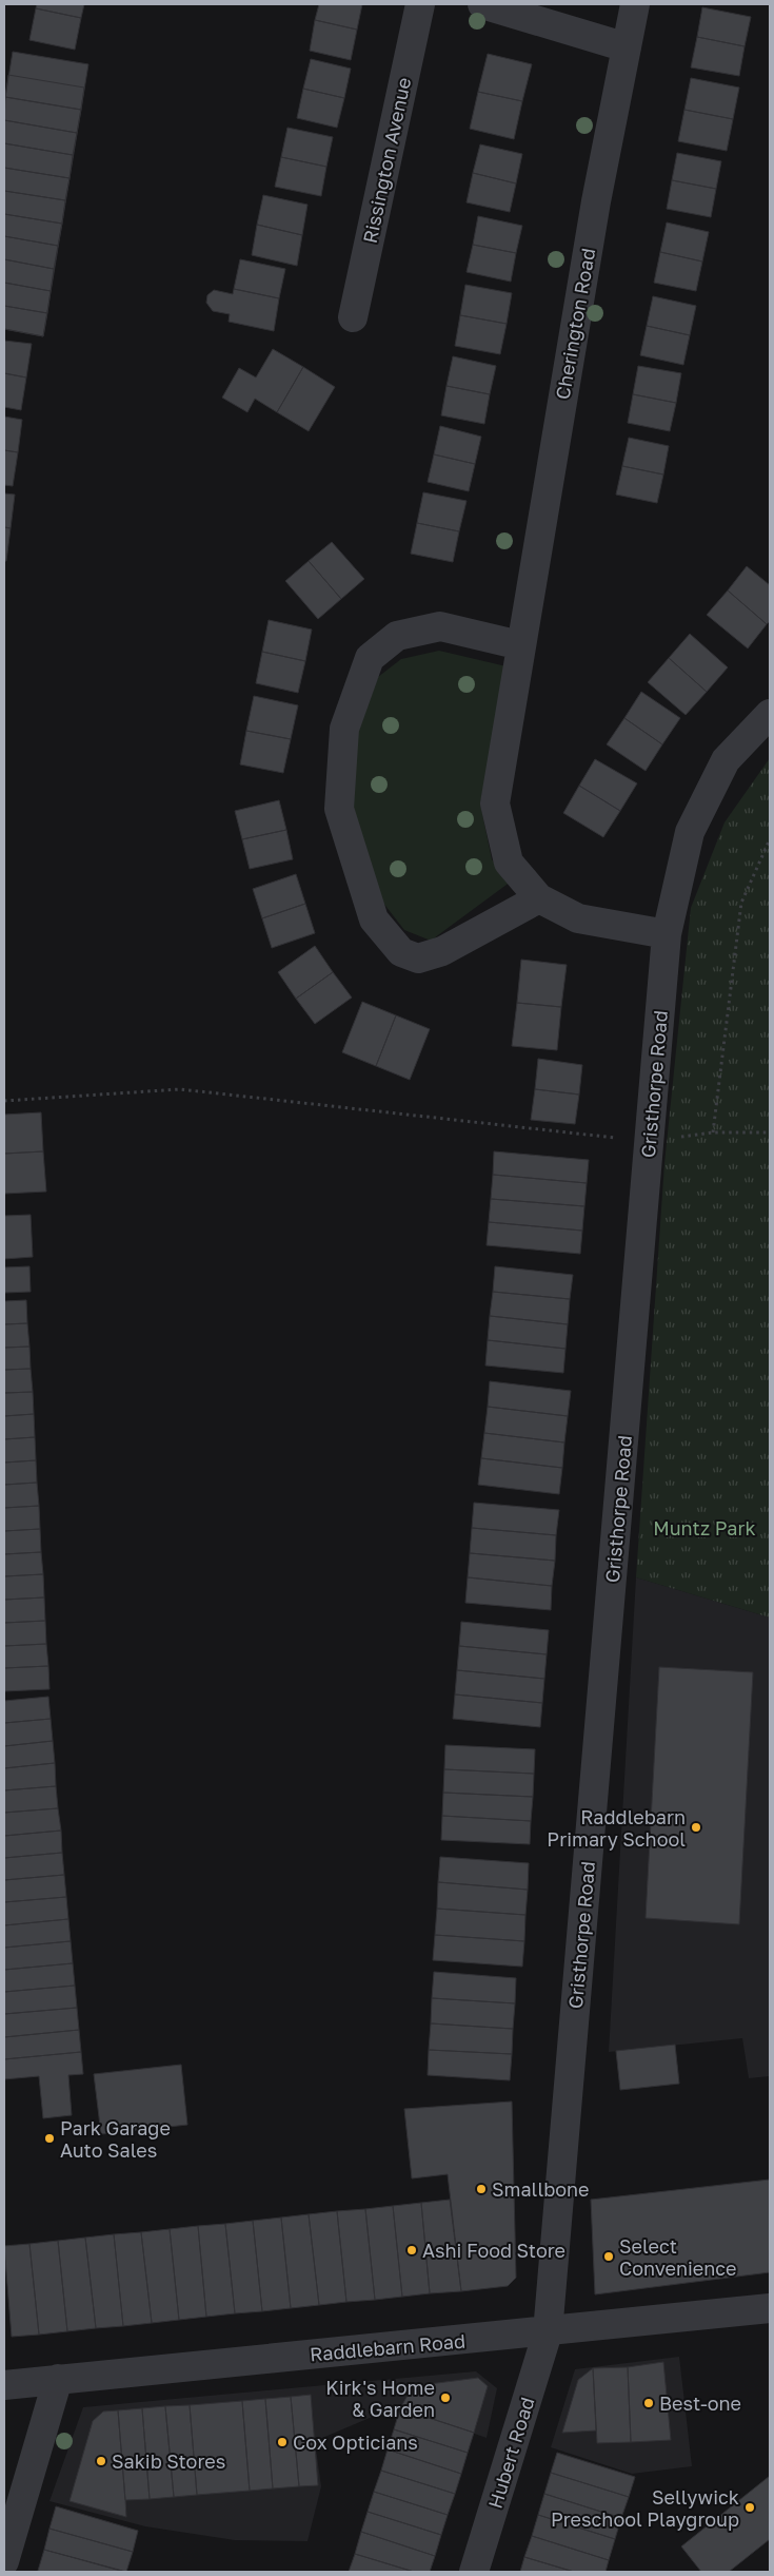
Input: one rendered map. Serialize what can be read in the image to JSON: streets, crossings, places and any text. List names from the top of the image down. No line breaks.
{"streets":{"street":["Rissington Avenue","Cherington Road","Gristhorpe Road","Raddlebarn Road","Hubert Road"]},"crossings":[["Cherington Road","Gristhorpe Road"],["Gristhorpe Road","Raddlebarn Road"],["Gristhorpe Road","Hubert Road"],["Raddlebarn Road","Hubert Road"]],"parks":["Muntz Park"],"places":["Raddlebarn Primary School","Park Garage Auto Sales","Smallbone","Ashi Food Store","Select Convenience","Kirk's Home & Garden","Best-one","Cox Opticians","Sakib Stores","Sellywick Preschool Playgroup"]}
